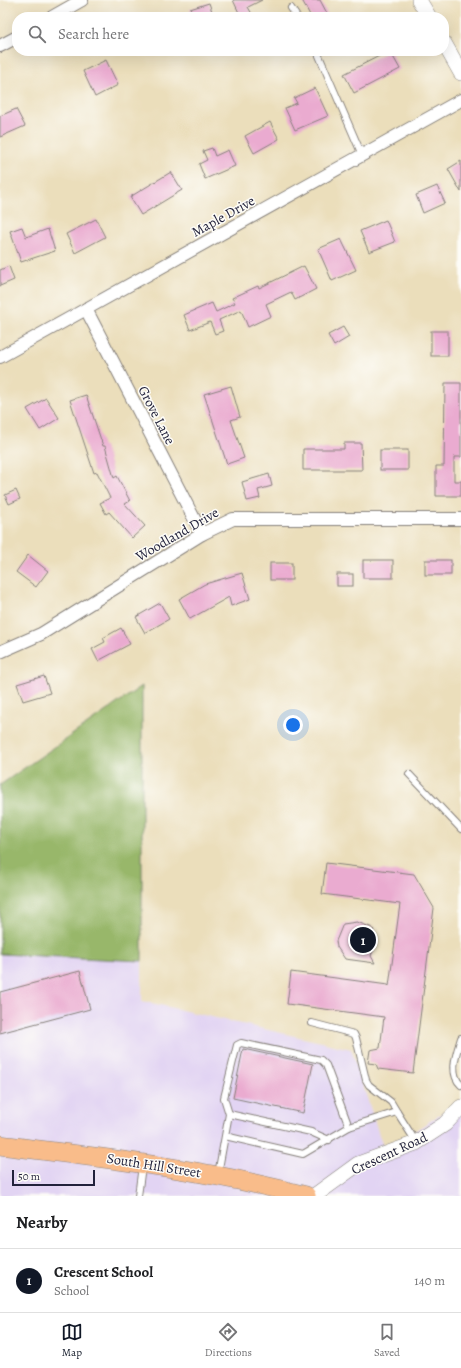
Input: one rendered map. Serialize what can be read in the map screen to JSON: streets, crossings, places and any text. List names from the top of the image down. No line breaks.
{"streets":{"main road":["South Hill Street"],"street":["Maple Drive","Grove Lane","Woodland Drive","Crescent Road"]},"crossings":[["Maple Drive","Grove Lane"],["Grove Lane","Woodland Drive"]],"scale_bar":"50 m","page":{"search":"Search here","pins":"1","scale":"50 m","heading":"Nearby","list":[{"mark":"1","name":"Crescent School","note":"School","value":"140 m"}],"nav":["Map","Directions","Saved"]}}
